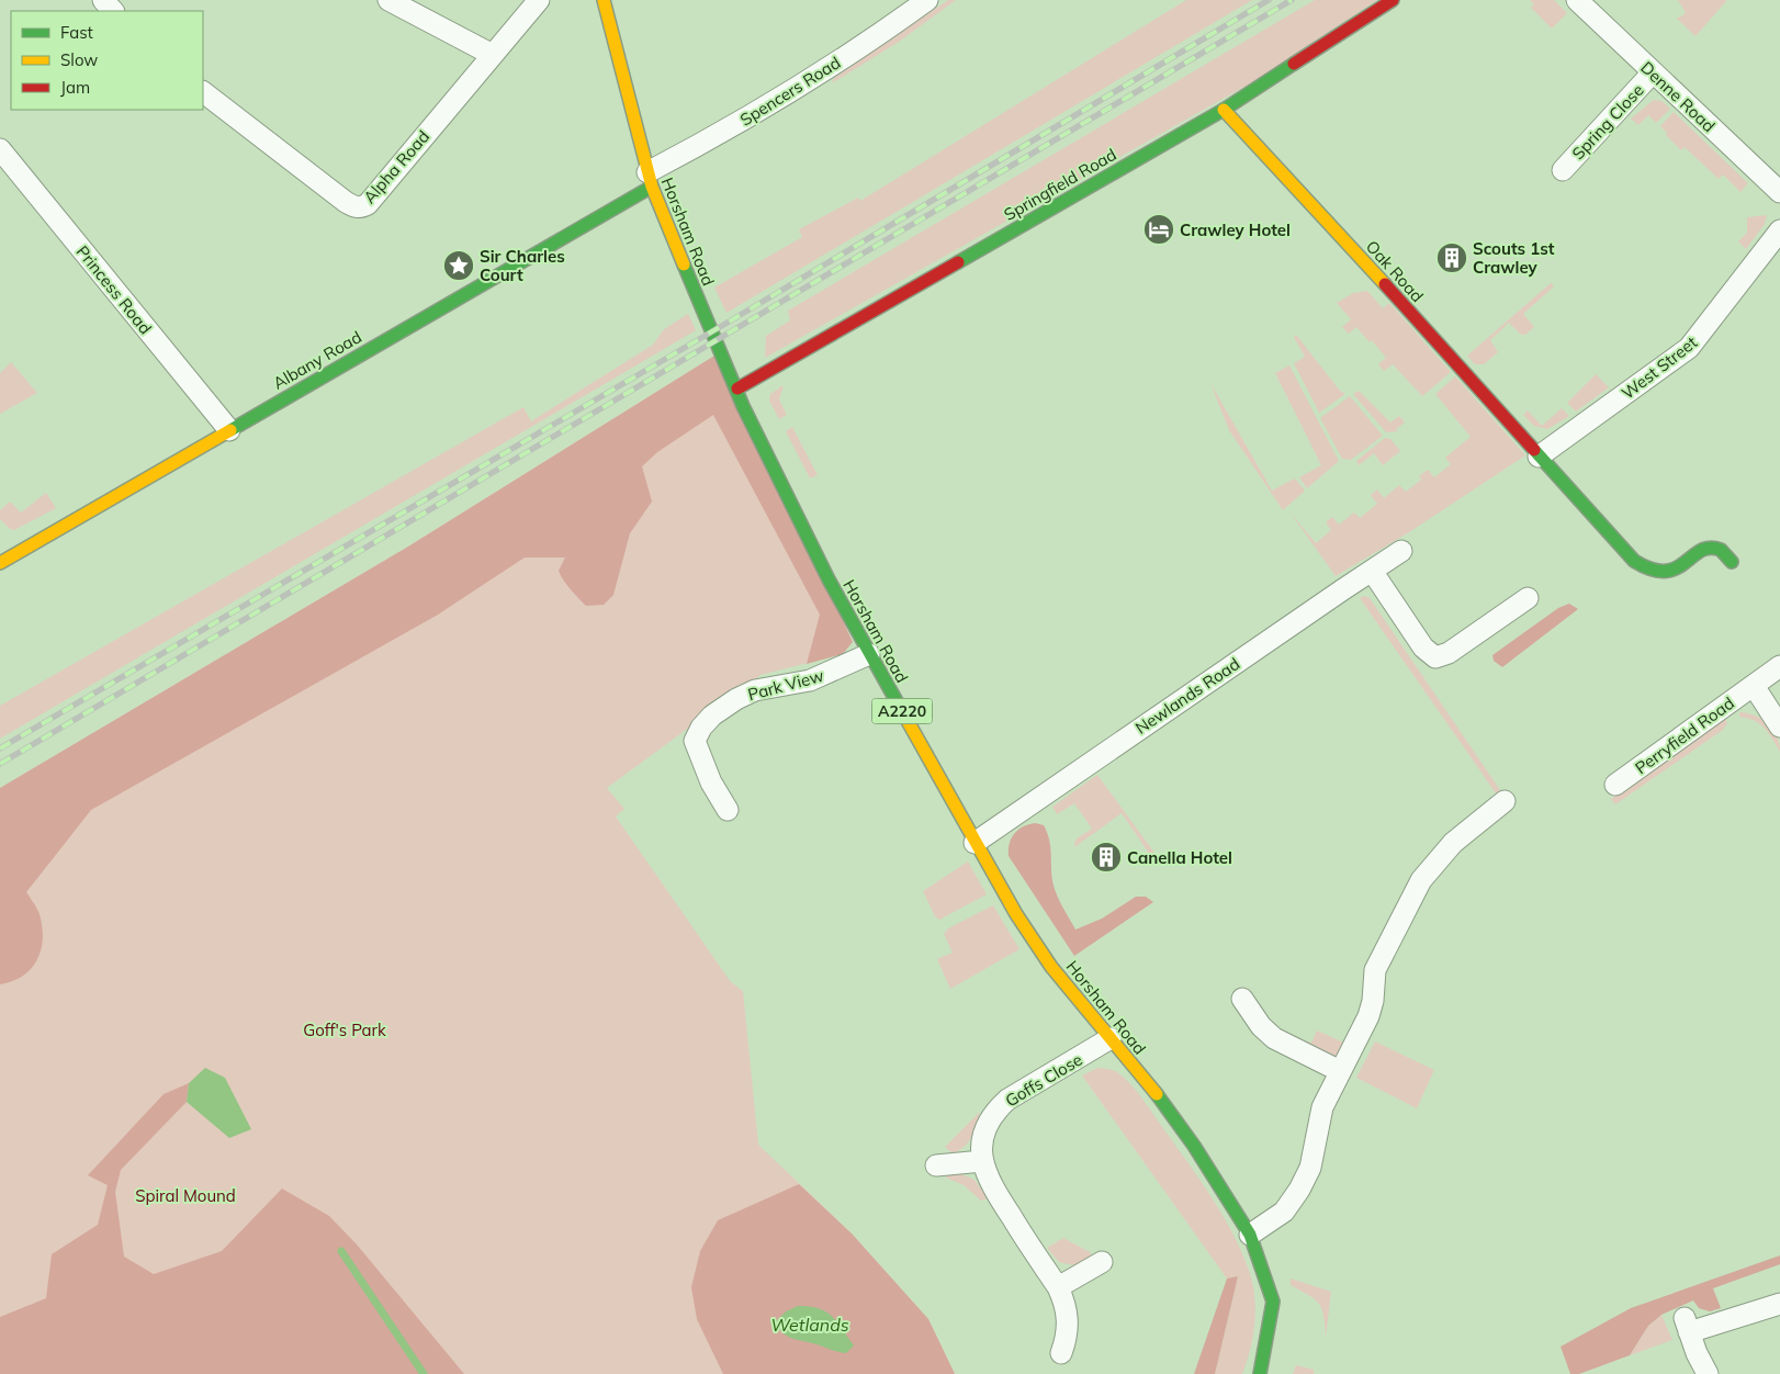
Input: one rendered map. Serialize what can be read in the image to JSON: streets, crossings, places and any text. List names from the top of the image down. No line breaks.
{"streets":{"street":["Spencers Road","Denne Road","Spring Close","Alpha Road","Springfield Road","Horsham Road","Oak Road","Princess Road","Albany Road","West Street","Park View","Newlands Road","A2220","Perryfield Road","Goffs Close"]},"crossings":[["Spencers Road","Horsham Road"],["Spencers Road","Albany Road"],["Denne Road","Spring Close"],["Springfield Road","Horsham Road"],["Springfield Road","Oak Road"],["Horsham Road","Albany Road"],["Horsham Road","Park View"],["Horsham Road","Newlands Road"],["Horsham Road","Goffs Close"],["Oak Road","West Street"],["Princess Road","Albany Road"]],"water":["Wetlands"],"parks":["Goff's Park","Spiral Mound"],"places":{"hotel":["Crawley Hotel"],"building":["Scouts 1st Crawley","Canella Hotel"],"place":["Sir Charles Court"]},"legend":["Fast","Slow","Jam"]}
